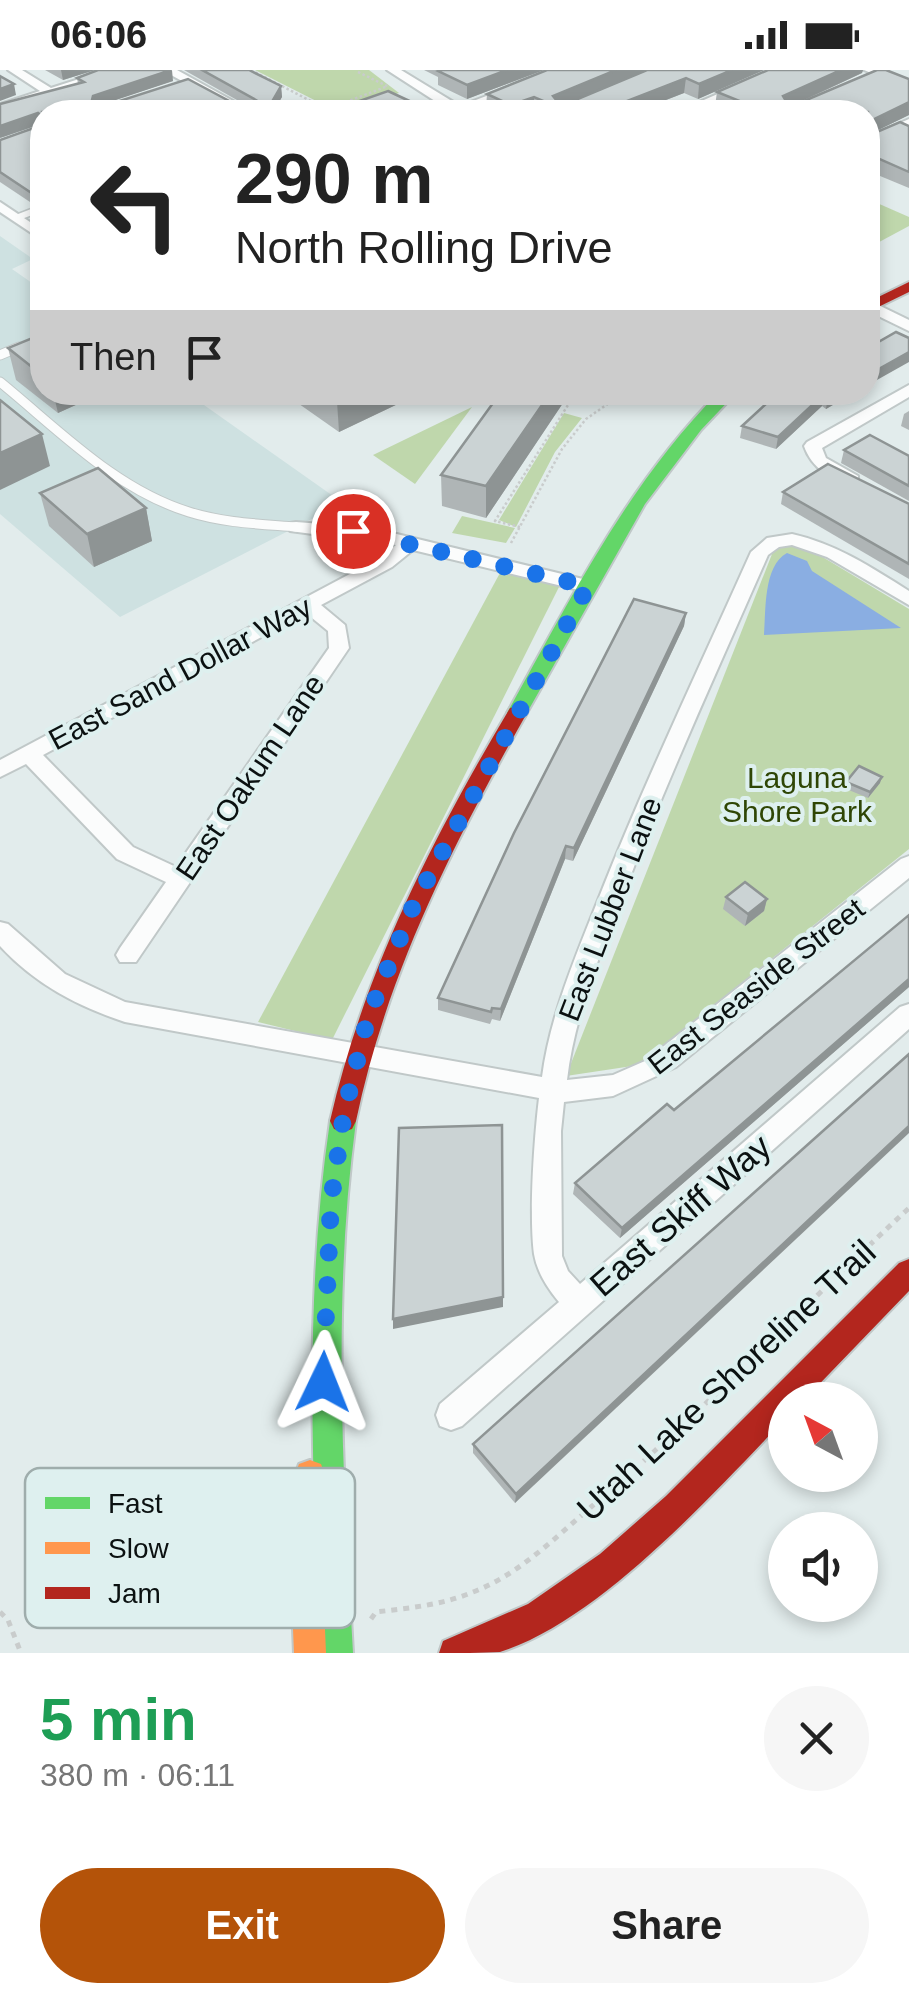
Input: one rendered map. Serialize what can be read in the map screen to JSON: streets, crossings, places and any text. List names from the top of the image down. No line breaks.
{"streets":{"street":["East Sand Dollar Way","East Oakum Lane","East Lubber Lane","East Seaside Street","East Skiff Way"],"path":["Utah Lake Shoreline Trail"]},"crossings":[["East Sand Dollar Way","East Oakum Lane"],["East Lubber Lane","East Seaside Street"],["East Lubber Lane","East Skiff Way"]],"parks":["Laguna Shore Park"],"legend":["Fast","Slow","Jam"],"north":"top left","page":{"status":"06:06","turn":["290 m","North Rolling Drive"],"then":"Then","heading":["5 min","380 m · 06:11"],"buttons":["Exit","Share"]}}
